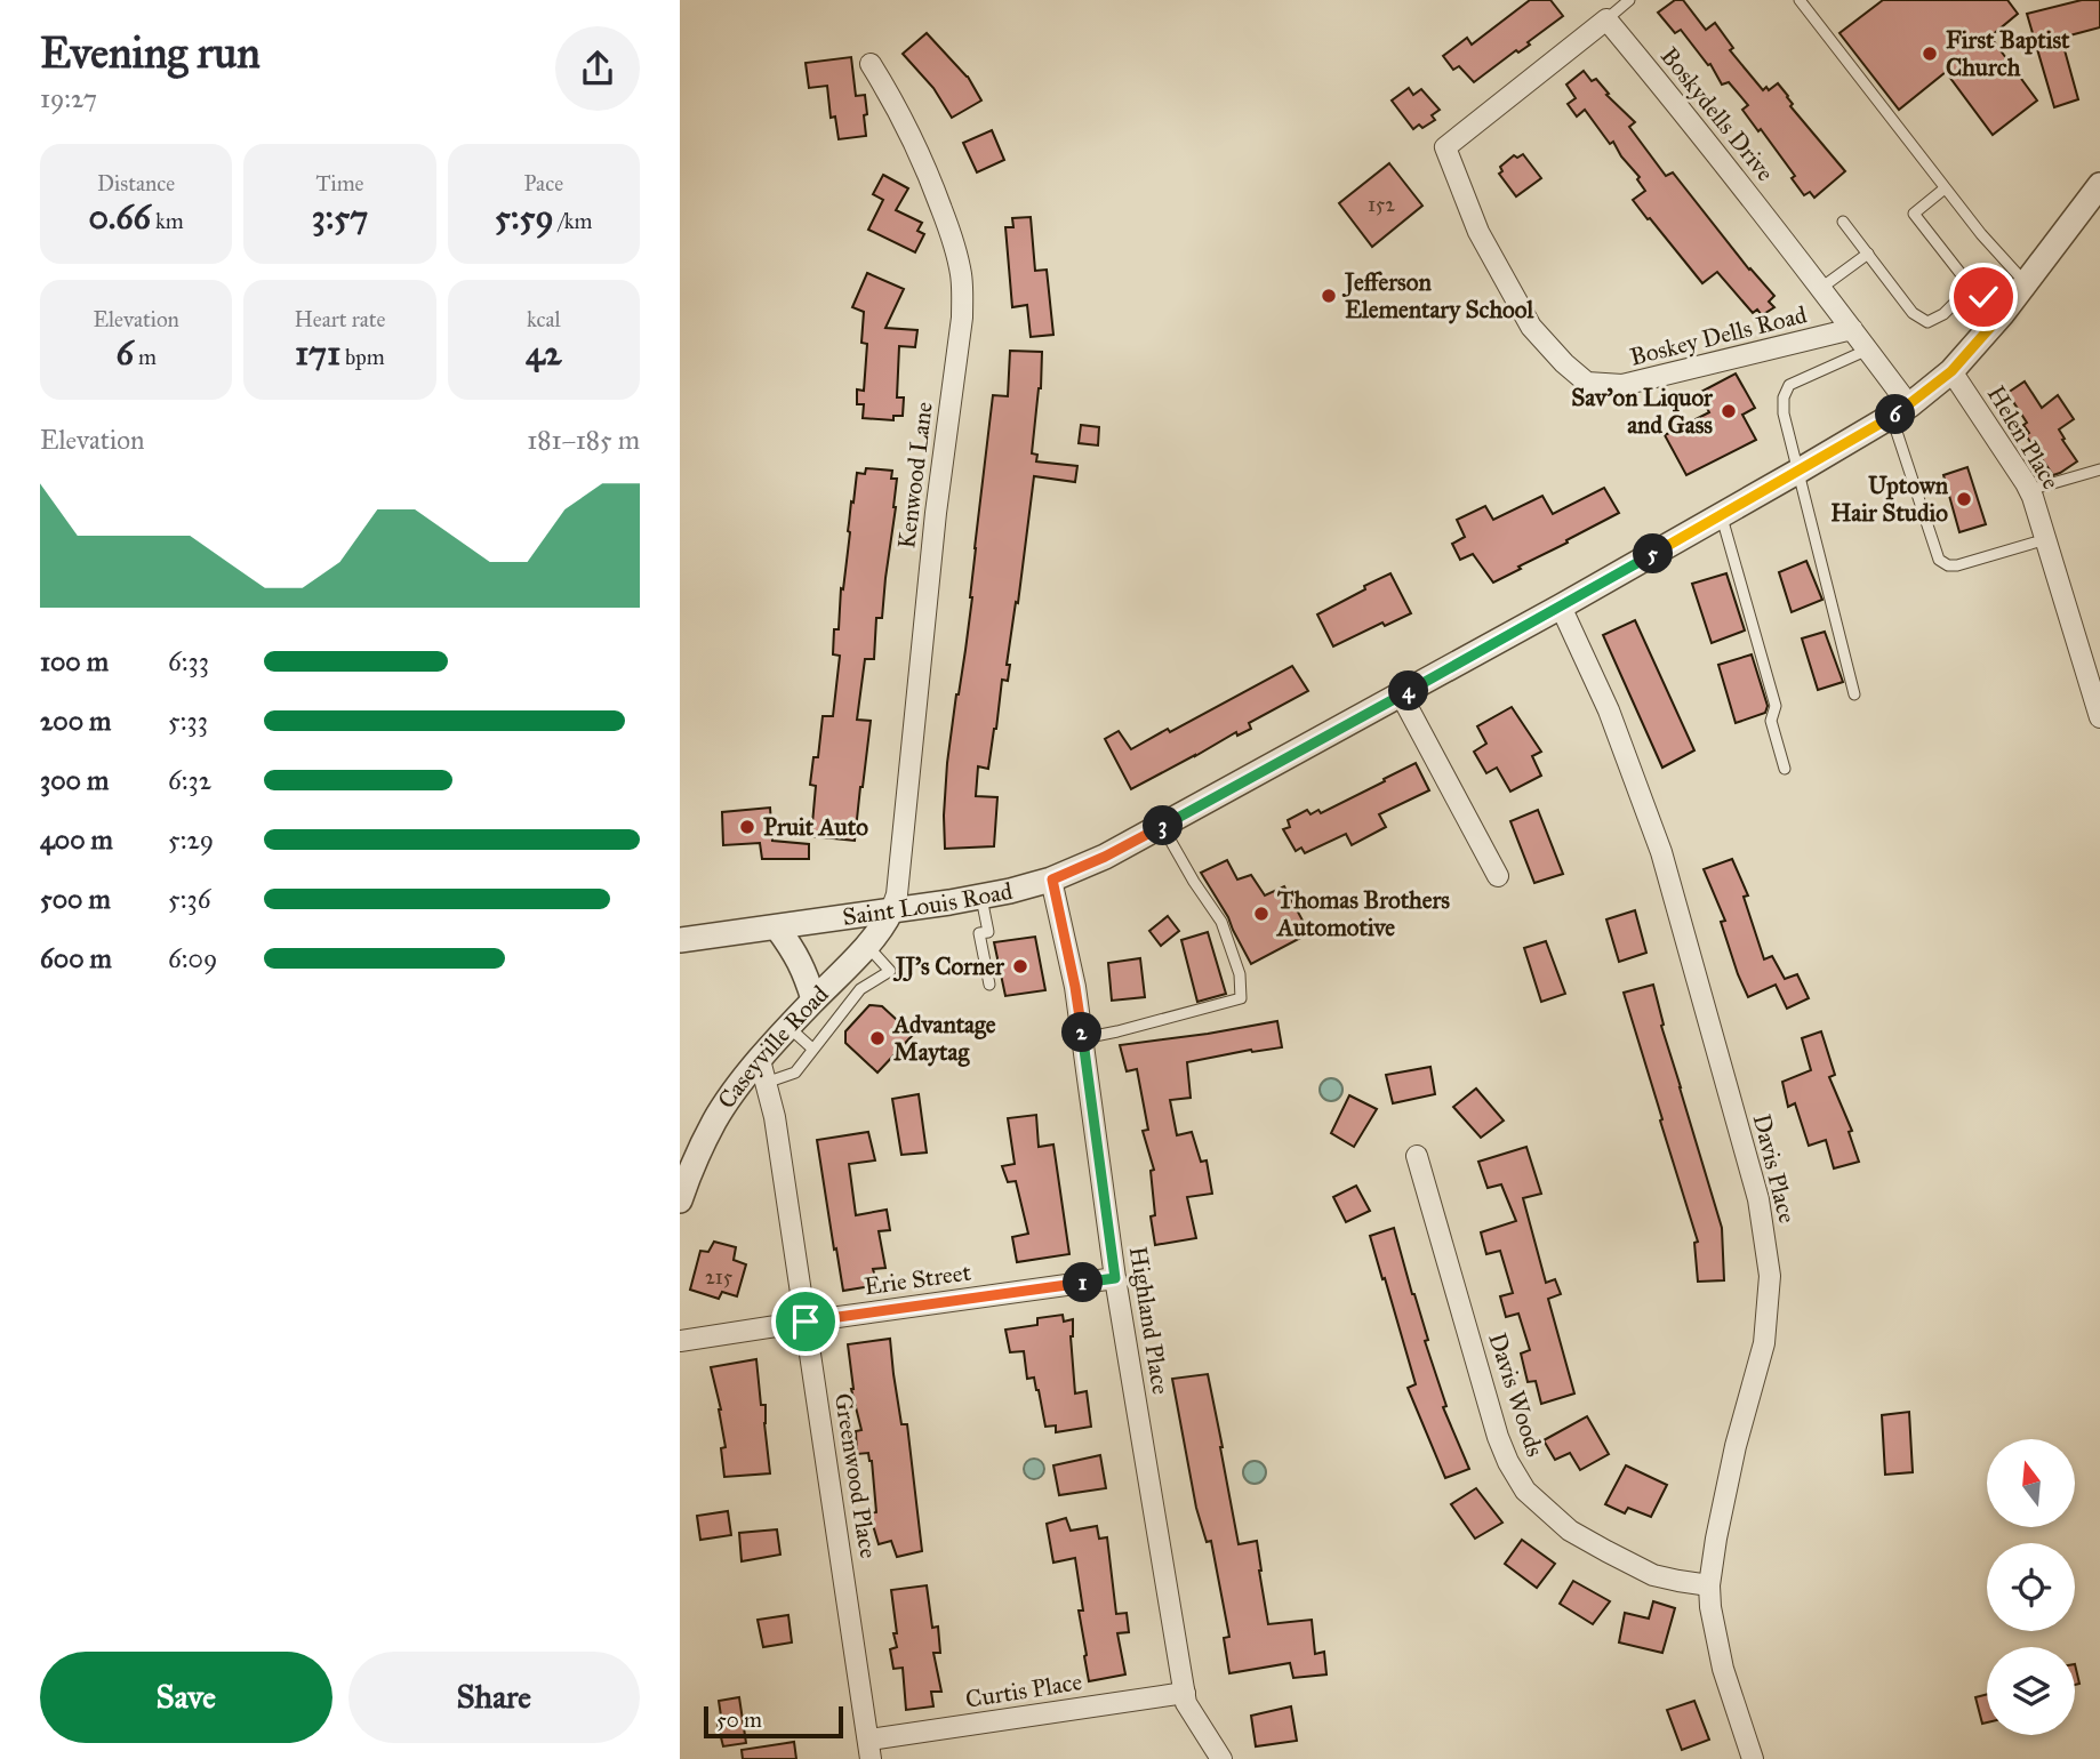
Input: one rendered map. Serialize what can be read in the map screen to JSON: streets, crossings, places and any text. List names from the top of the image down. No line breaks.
{"streets":{"street":["Boskydells Drive","Boskey Dells Road","Helen Place","Kenwood Lane","Saint Louis Road","Caseyville Road","Davis Place","Erie Street","Highland Place","Davis Woods","Greenwood Place","Curtis Place"]},"crossings":[["Boskydells Drive","Boskey Dells Road"],["Boskydells Drive","Saint Louis Road"],["Helen Place","Saint Louis Road"],["Kenwood Lane","Saint Louis Road"],["Kenwood Lane","Caseyville Road"],["Saint Louis Road","Caseyville Road"],["Saint Louis Road","Davis Place"],["Saint Louis Road","Highland Place"],["Caseyville Road","Greenwood Place"],["Davis Place","Davis Woods"],["Erie Street","Highland Place"],["Erie Street","Greenwood Place"],["Highland Place","Curtis Place"],["Greenwood Place","Curtis Place"]],"places":["First Baptist Church","Jefferson Elementary School","Sav'on Liquor and Gass","Uptown Hair Studio","Pruit Auto","Thomas Brothers Automotive","JJ's Corner","Advantage Maytag"],"house_numbers":["152","215"],"scale_bar":"50 m","north":"top","page":{"heading":["Evening run","19:27"],"stats":[["Distance","0.66 km"],["Time","3:57"],["Pace","5:59 /km"],["Elevation","6 m"],["Heart rate","171 bpm"],["kcal","42"]],"pins":["6","5","4","3","2","1"],"chart":["Elevation","181–185 m"],"list":[{"name":"100 m","note":"6:33"},{"name":"200 m","note":"5:33"},{"name":"300 m","note":"6:32"},{"name":"400 m","note":"5:29"},{"name":"500 m","note":"5:36"},{"name":"600 m","note":"6:09"}],"buttons":["Save","Share"],"scale":"50 m"}}
